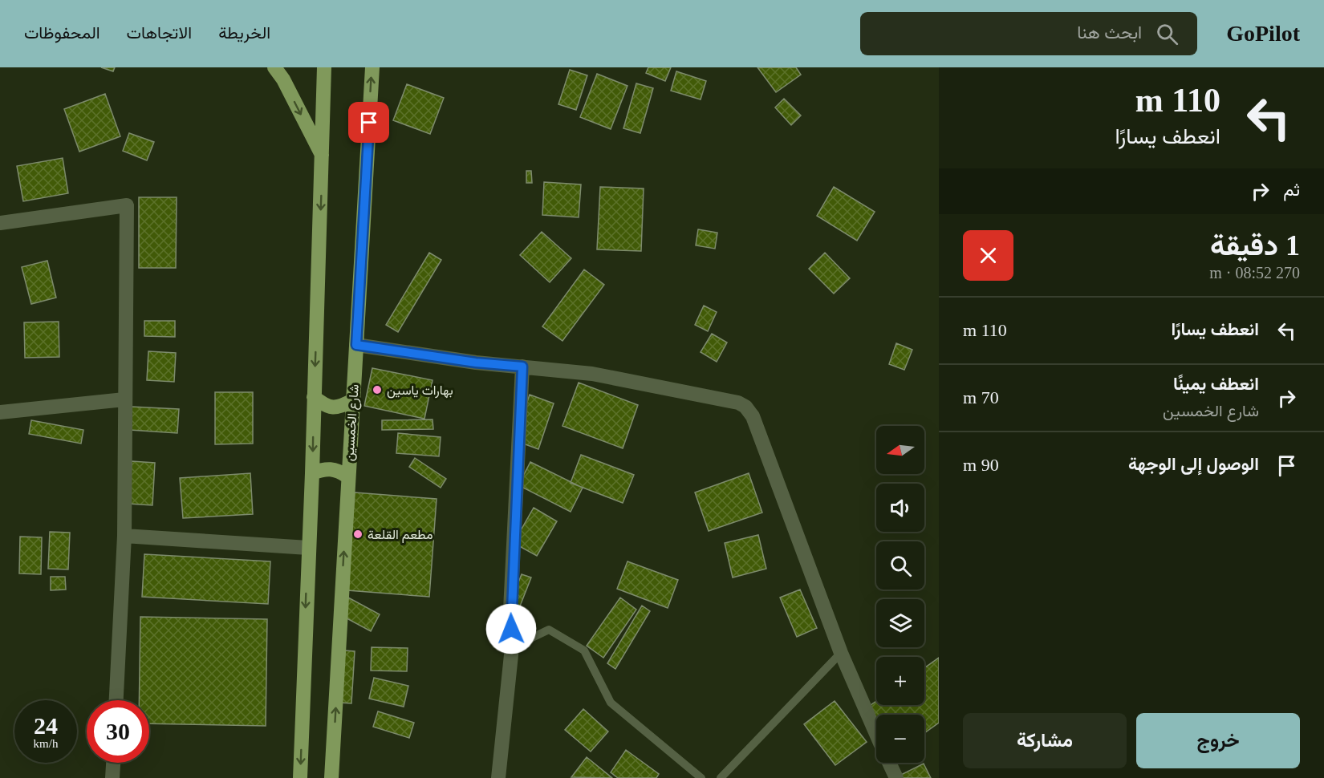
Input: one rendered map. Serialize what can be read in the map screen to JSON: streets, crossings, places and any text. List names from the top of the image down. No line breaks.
{"streets":{"main road":["شارع الخمسين"]},"places":["بهارات ياسين","مطعم القلعة"],"north":"left","page":{"header":"GoPilot","search":"ابحث هنا","nav":["الخريطة","الاتجاهات","المحفوظات"],"turn":["110 m","انعطف يسارًا"],"then":"ثم","heading":["1 دقيقة","270 m · 08:52"],"list":[{"name":"انعطف يسارًا","value":"110 m"},{"name":"انعطف يمينًا","note":"شارع الخمسين","value":"70 m"},{"name":"الوصول إلى الوجهة","value":"90 m"}],"map_buttons":["+","−"],"speed":"24 km/h","limit":"30","buttons":["خروج","مشاركة"]}}
